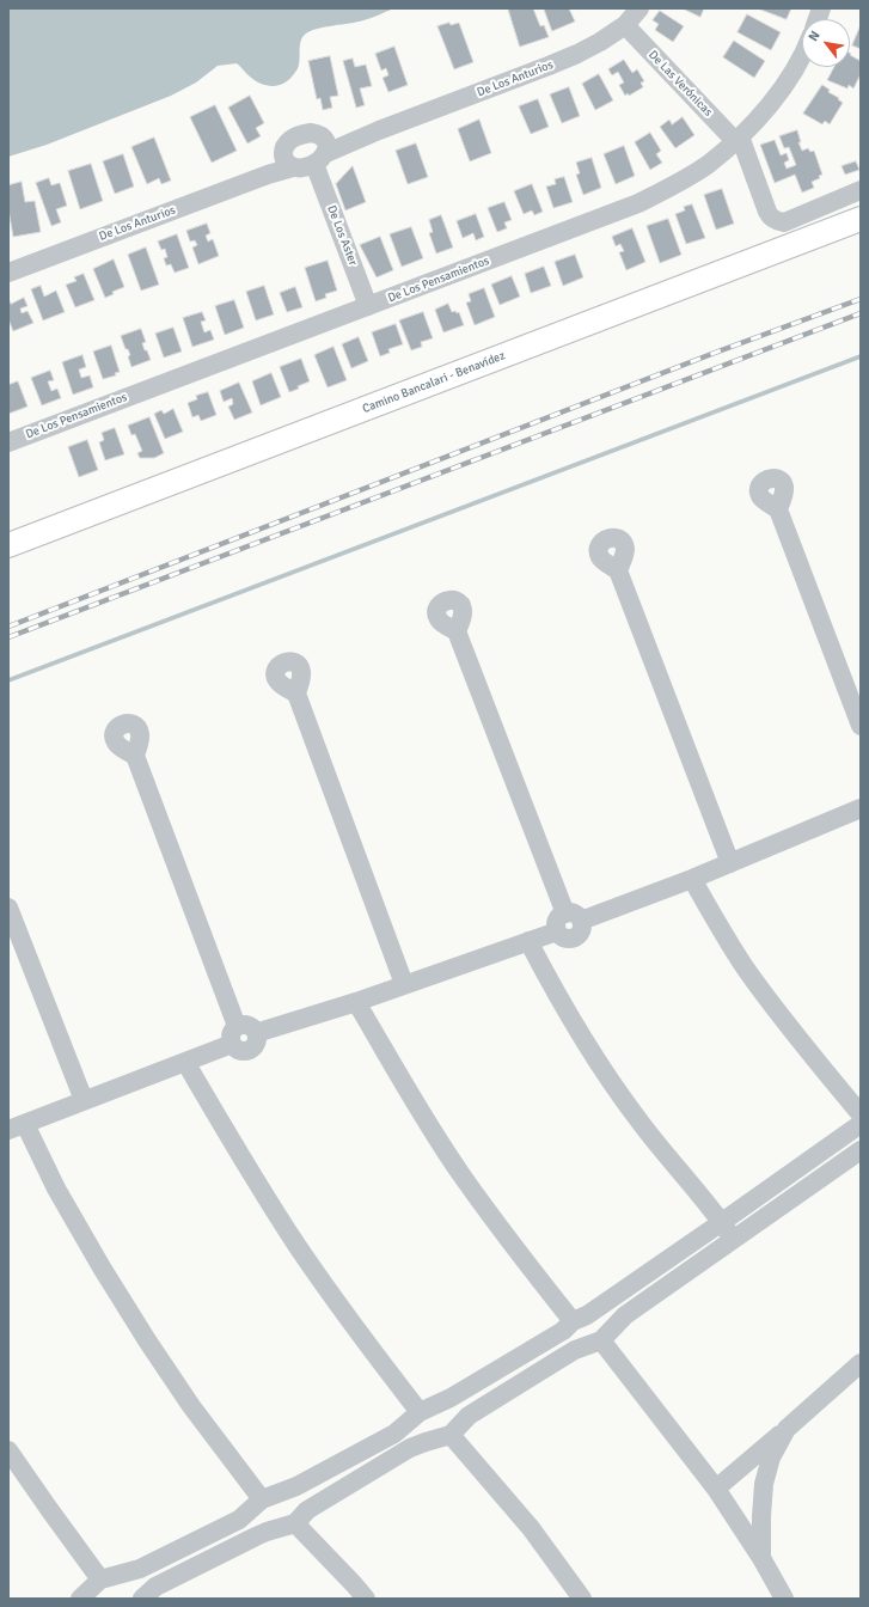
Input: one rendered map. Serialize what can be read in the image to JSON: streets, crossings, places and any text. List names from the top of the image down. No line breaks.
{"streets":{"main road":["Camino Bancalari - Benavídez"],"street":["De Los Anturios","De Las Verónicas","De Los Aster","De Los Pensamientos"]},"crossings":[["De Los Anturios","De Las Verónicas"],["De Los Anturios","De Los Aster"],["De Las Verónicas","De Los Pensamientos"],["De Los Aster","De Los Pensamientos"]],"north":"top left"}
